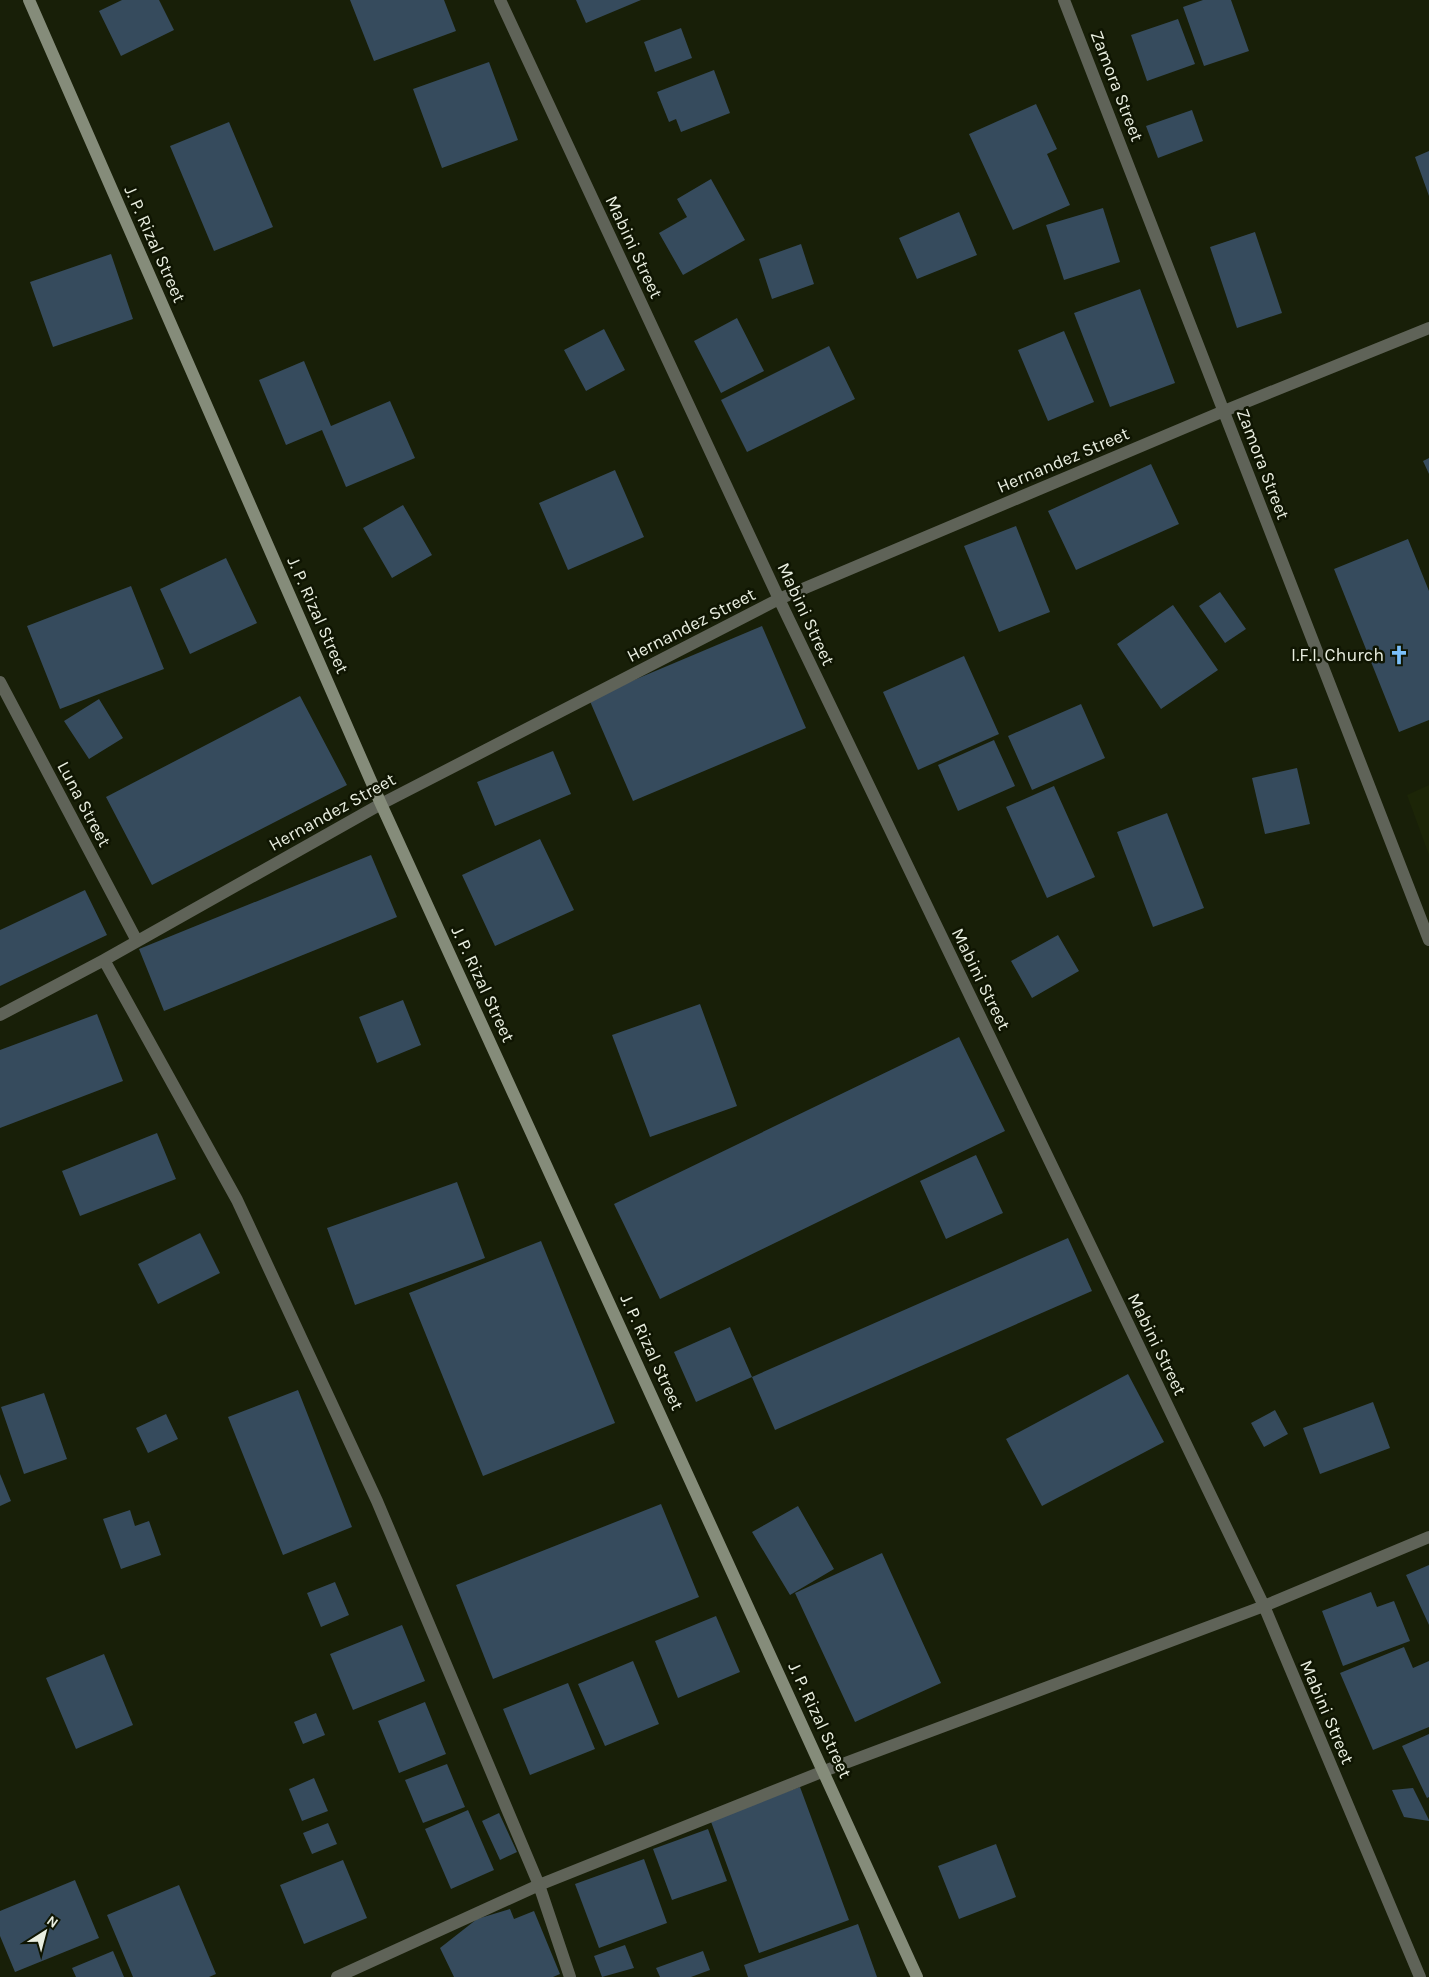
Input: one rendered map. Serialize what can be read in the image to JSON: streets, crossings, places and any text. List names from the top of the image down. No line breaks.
{"streets":{"main road":["J. P. Rizal Street"],"street":["Zamora Street","Mabini Street","Hernandez Street","Luna Street"]},"crossings":[["Zamora Street","Hernandez Street"],["J. P. Rizal Street","Hernandez Street"],["Mabini Street","Hernandez Street"],["Hernandez Street","Luna Street"]],"places":{"church":["I.F.I. Church"]},"north":"top right"}
